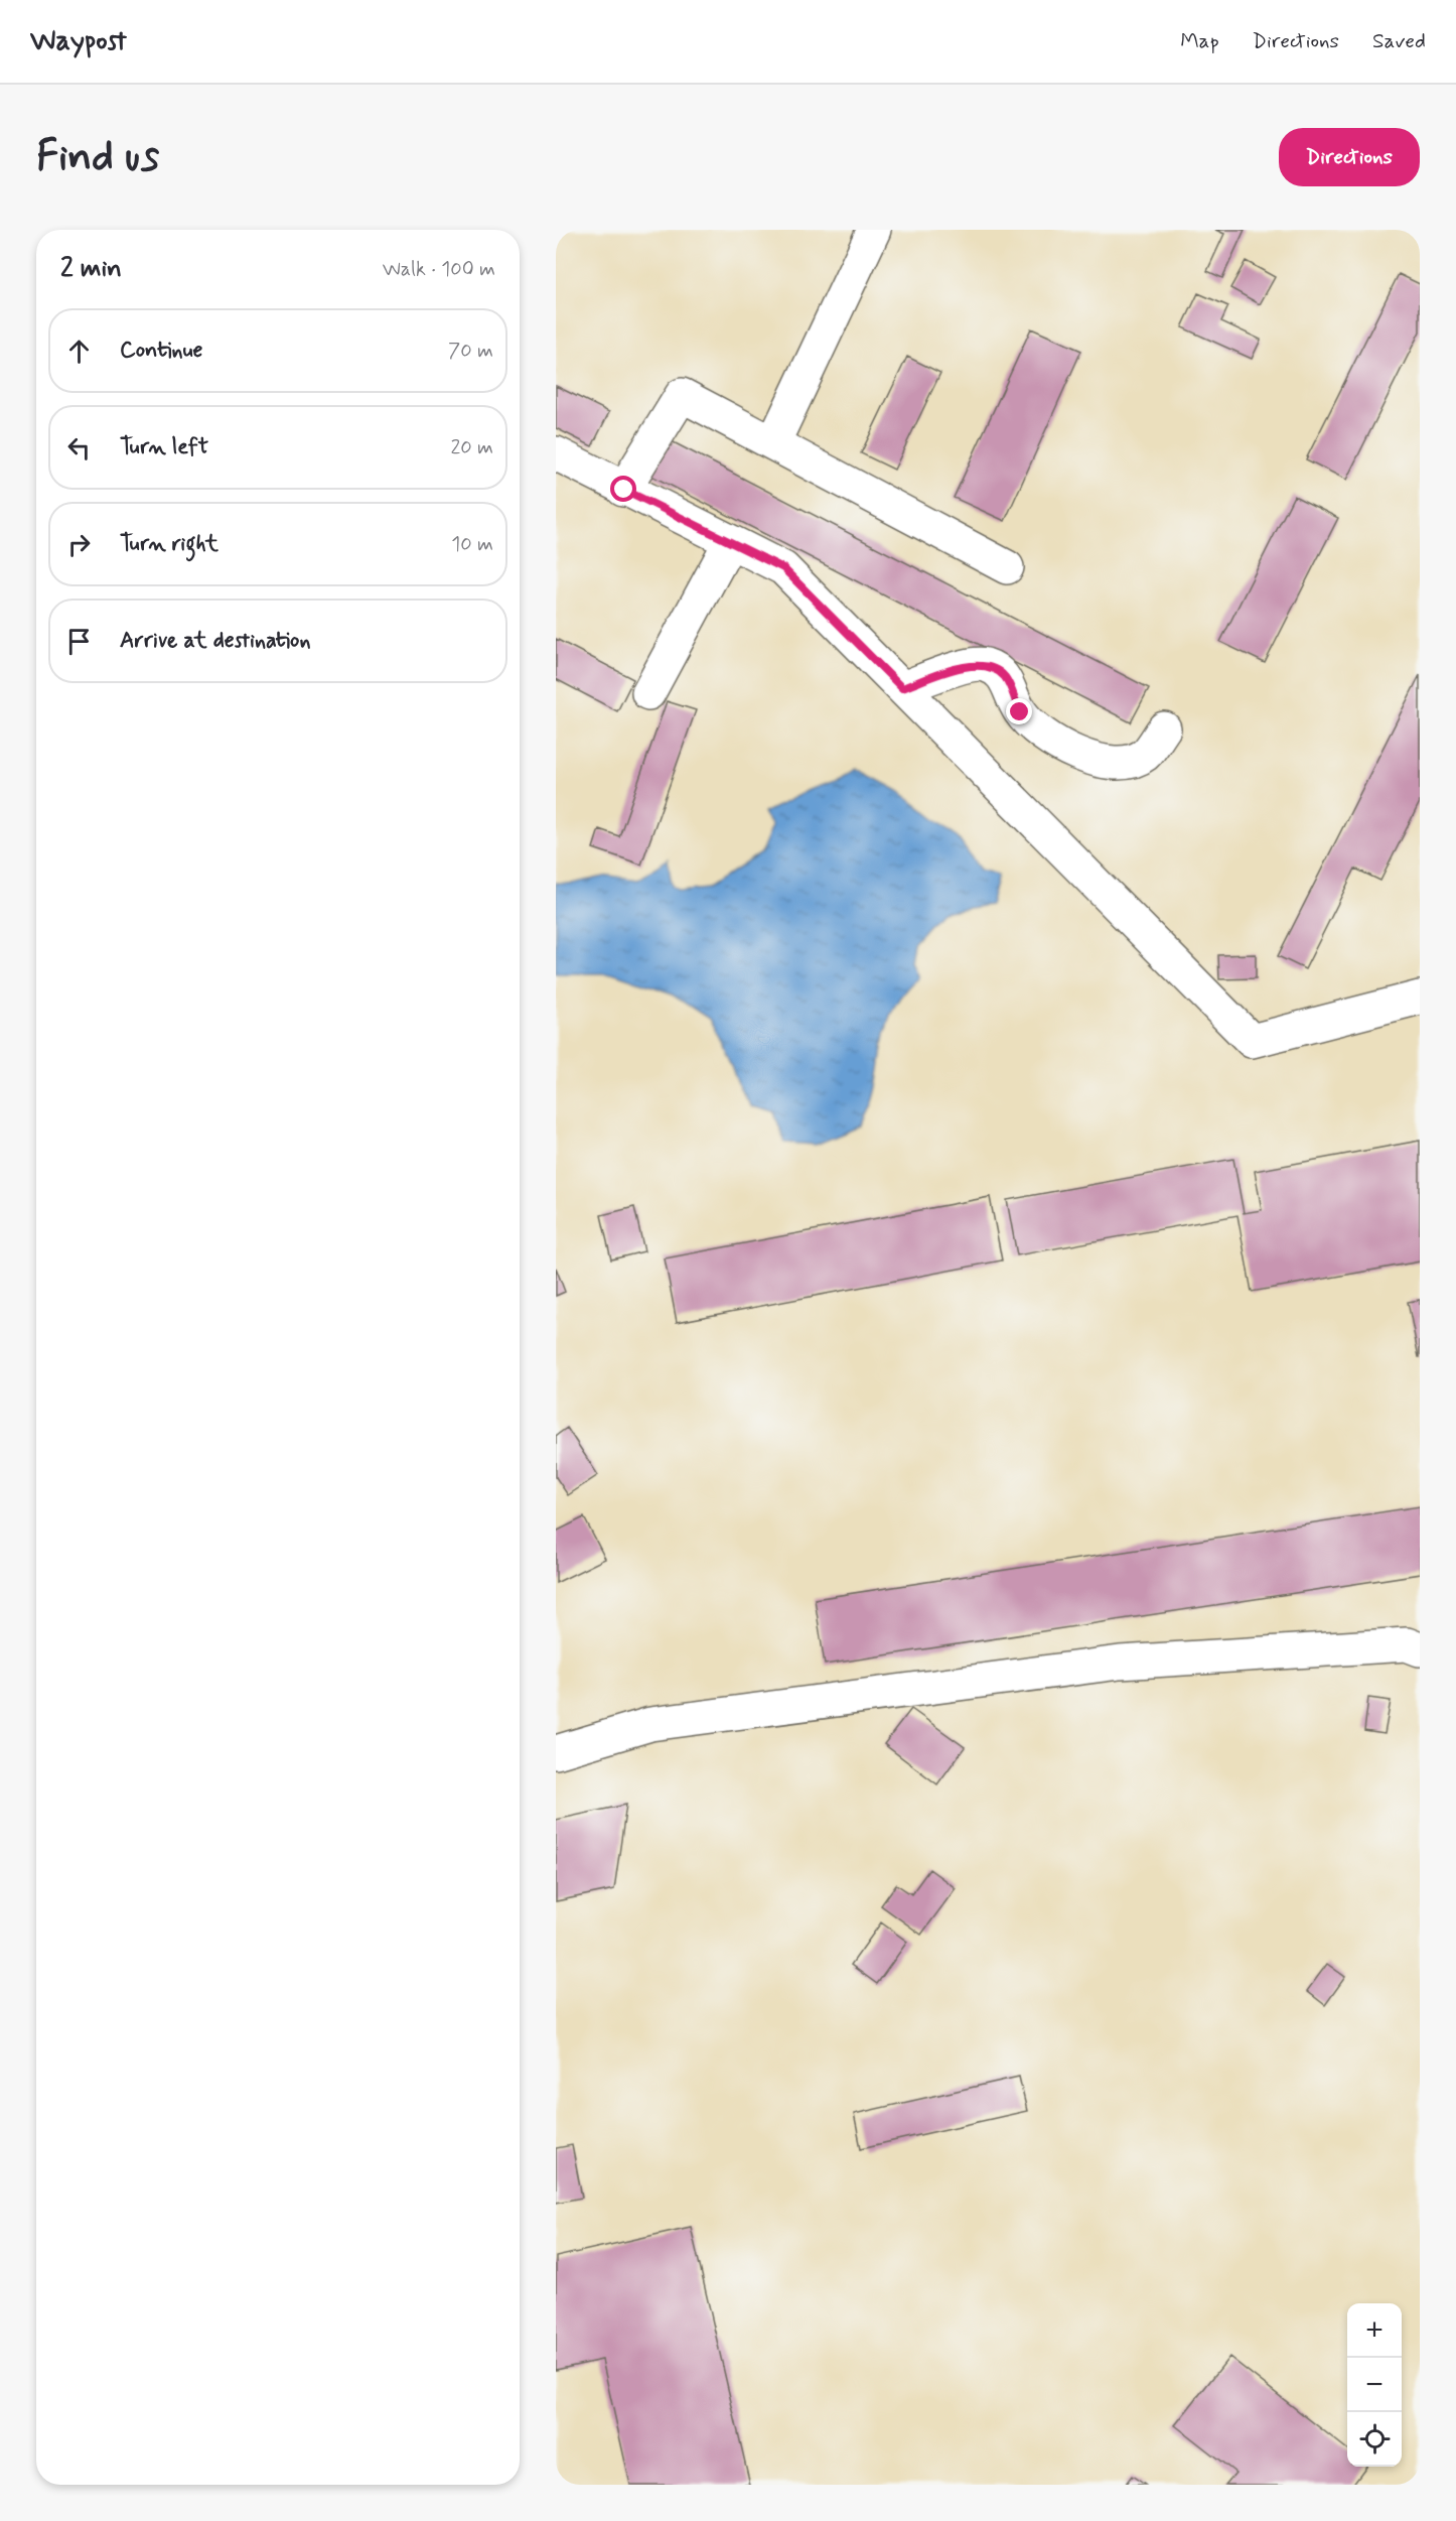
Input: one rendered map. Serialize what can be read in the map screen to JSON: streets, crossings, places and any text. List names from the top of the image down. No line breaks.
{"page":{"header":"Waypost","nav":["Map","Directions","Saved"],"buttons":"Directions","title":"Find us","heading":["2 min","Walk · 100 m"],"list":[["Continue","70 m"],["Turn left","20 m"],["Turn right","10 m"],"Arrive at destination"],"map_buttons":["+","−"]}}
